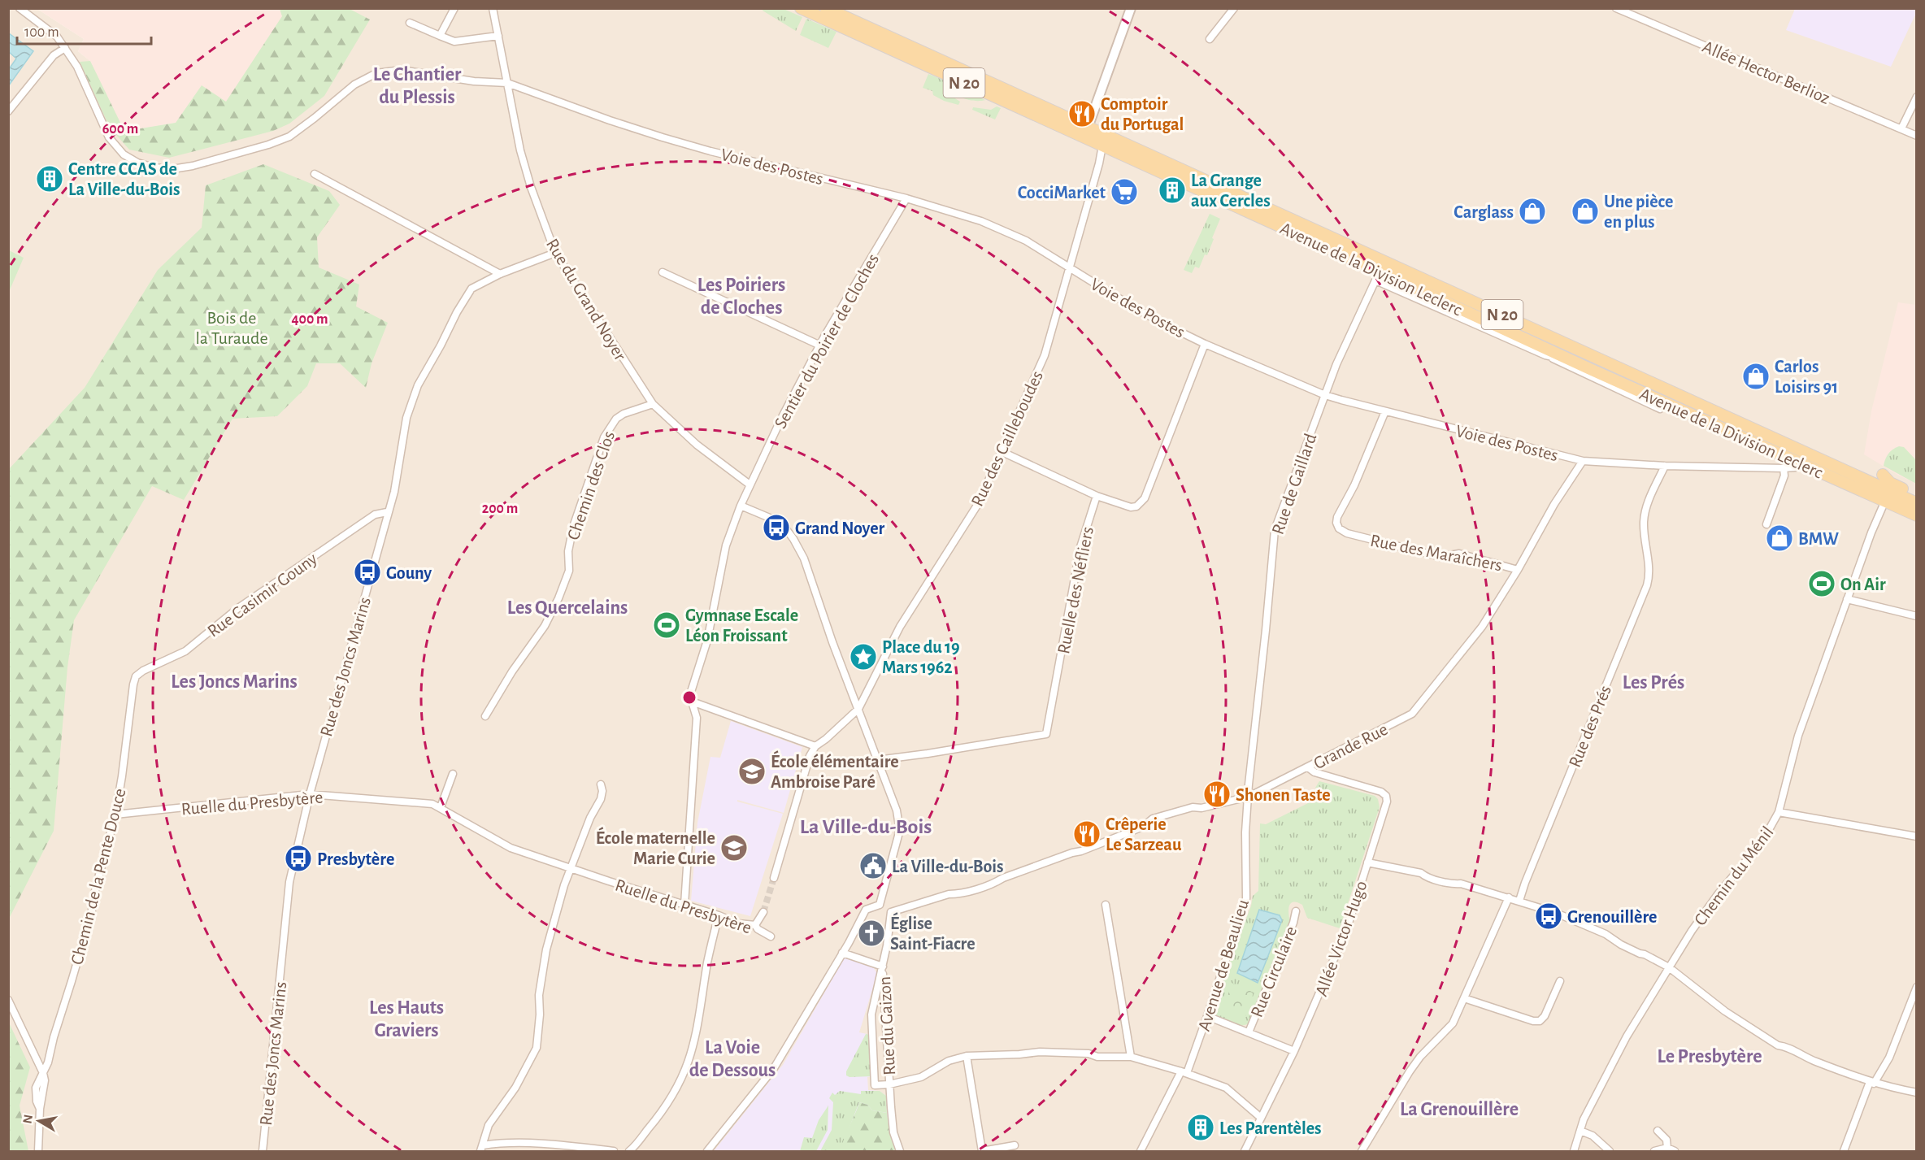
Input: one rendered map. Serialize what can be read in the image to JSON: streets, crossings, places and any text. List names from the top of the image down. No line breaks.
{"streets":{"main road":["N 20","Avenue de la Division Leclerc"],"street":["Allée Hector Berlioz","Voie des Postes","Rue du Grand Noyer","Sentier du Poirier de Cloches","Rue des Cailleboudes","Rue de Gaillard","Chemin des Clos","Rue des Maraîchers","Ruelle des Néfliers","Rue Casimir Gouny","Rue des Joncs Marins","Rue des Prés","Grande Rue","Ruelle du Presbytère","Chemin du Ménil","Chemin de la Pente Douce","Allée Victor Hugo","Avenue de Beaulieu","Rue Circulaire","Rue du Gaizon"]},"crossings":[["Voie des Postes","Avenue de la Division Leclerc"],["Voie des Postes","Rue du Grand Noyer"],["Voie des Postes","Sentier du Poirier de Cloches"],["Voie des Postes","Rue des Cailleboudes"],["Voie des Postes","Rue de Gaillard"],["Voie des Postes","Rue des Maraîchers"],["Voie des Postes","Rue des Prés"],["Voie des Postes","Grande Rue"],["Avenue de la Division Leclerc","Rue des Cailleboudes"],["Avenue de la Division Leclerc","Rue de Gaillard"],["Avenue de la Division Leclerc","Chemin du Ménil"],["Rue du Grand Noyer","Sentier du Poirier de Cloches"],["Rue du Grand Noyer","Chemin des Clos"],["Rue du Grand Noyer","Rue des Joncs Marins"],["Sentier du Poirier de Cloches","Ruelle du Presbytère"],["Rue de Gaillard","Grande Rue"],["Rue de Gaillard","Avenue de Beaulieu"],["Rue des Maraîchers","Grande Rue"],["Rue Casimir Gouny","Rue des Joncs Marins"],["Rue Casimir Gouny","Chemin de la Pente Douce"],["Rue des Joncs Marins","Ruelle du Presbytère"],["Grande Rue","Allée Victor Hugo"],["Grande Rue","Avenue de Beaulieu"],["Grande Rue","Rue du Gaizon"],["Ruelle du Presbytère","Chemin de la Pente Douce"]],"districts":["Le Chantier du Plessis","Les Poiriers de Cloches","Les Quercelains","Les Joncs Marins","Les Prés","La Ville-du-Bois","Les Hauts Graviers","La Voie de Dessous","Le Presbytère","La Grenouillère"],"parks":["Bois de la Turaude"],"places":{"restaurant":["Comptoir du Portugal","Shonen Taste","Crêperie Le Sarzeau"],"building":["Centre CCAS de La Ville-du-Bois","La Grange aux Cercles","Les Parentèles"],"supermarket":["CocciMarket"],"shop":["Carglass","Une pièce en plus","Carlos Loisirs 91","BMW"],"bus stop":["Grand Noyer","Gouny","Presbytère","Grenouillère"],"sports":["On Air","Gymnase Escale Léon Froissant"],"place":["Place du 19 Mars 1962"],"school or university":["École élémentaire Ambroise Paré","École maternelle Marie Curie"],"public building":["La Ville-du-Bois"],"church":["Église Saint-Fiacre"]},"scale_bar":"100 m","north":"left","rings":["600 m","400 m","200 m"]}
